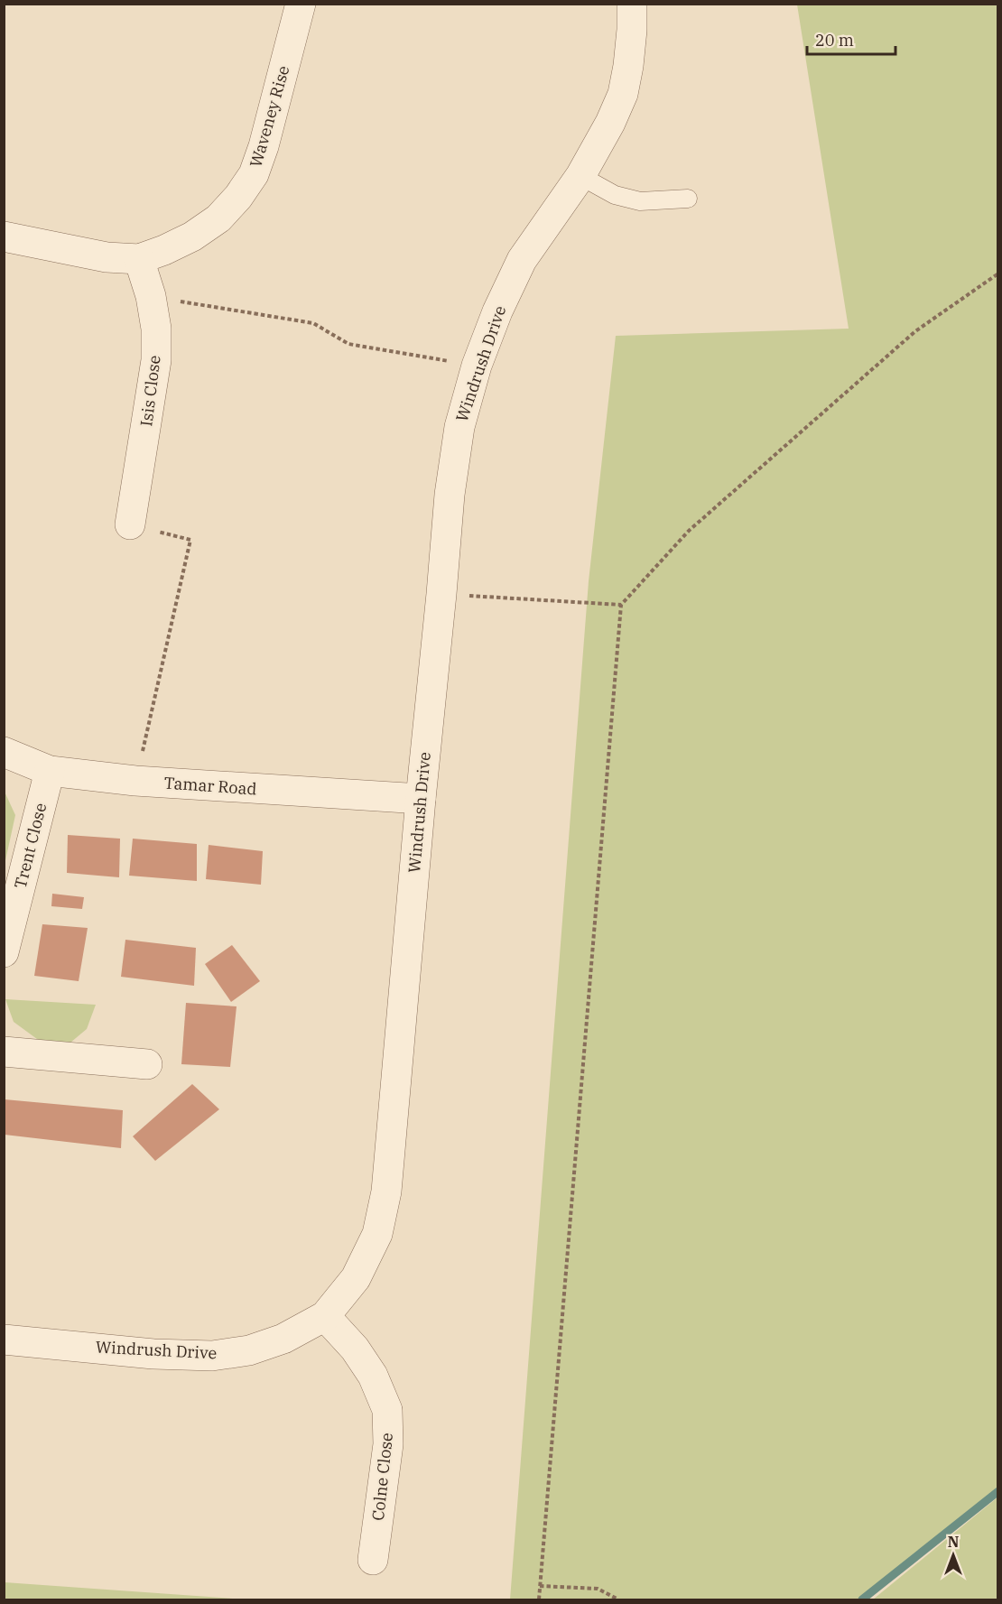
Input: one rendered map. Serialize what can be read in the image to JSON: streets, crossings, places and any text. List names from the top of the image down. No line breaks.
{"streets":{"street":["Waveney Rise","Windrush Drive","Isis Close","Tamar Road","Trent Close","Colne Close"]},"crossings":[["Waveney Rise","Isis Close"],["Windrush Drive","Tamar Road"],["Windrush Drive","Colne Close"],["Tamar Road","Trent Close"]],"scale_bar":"20 m","north":"top"}
